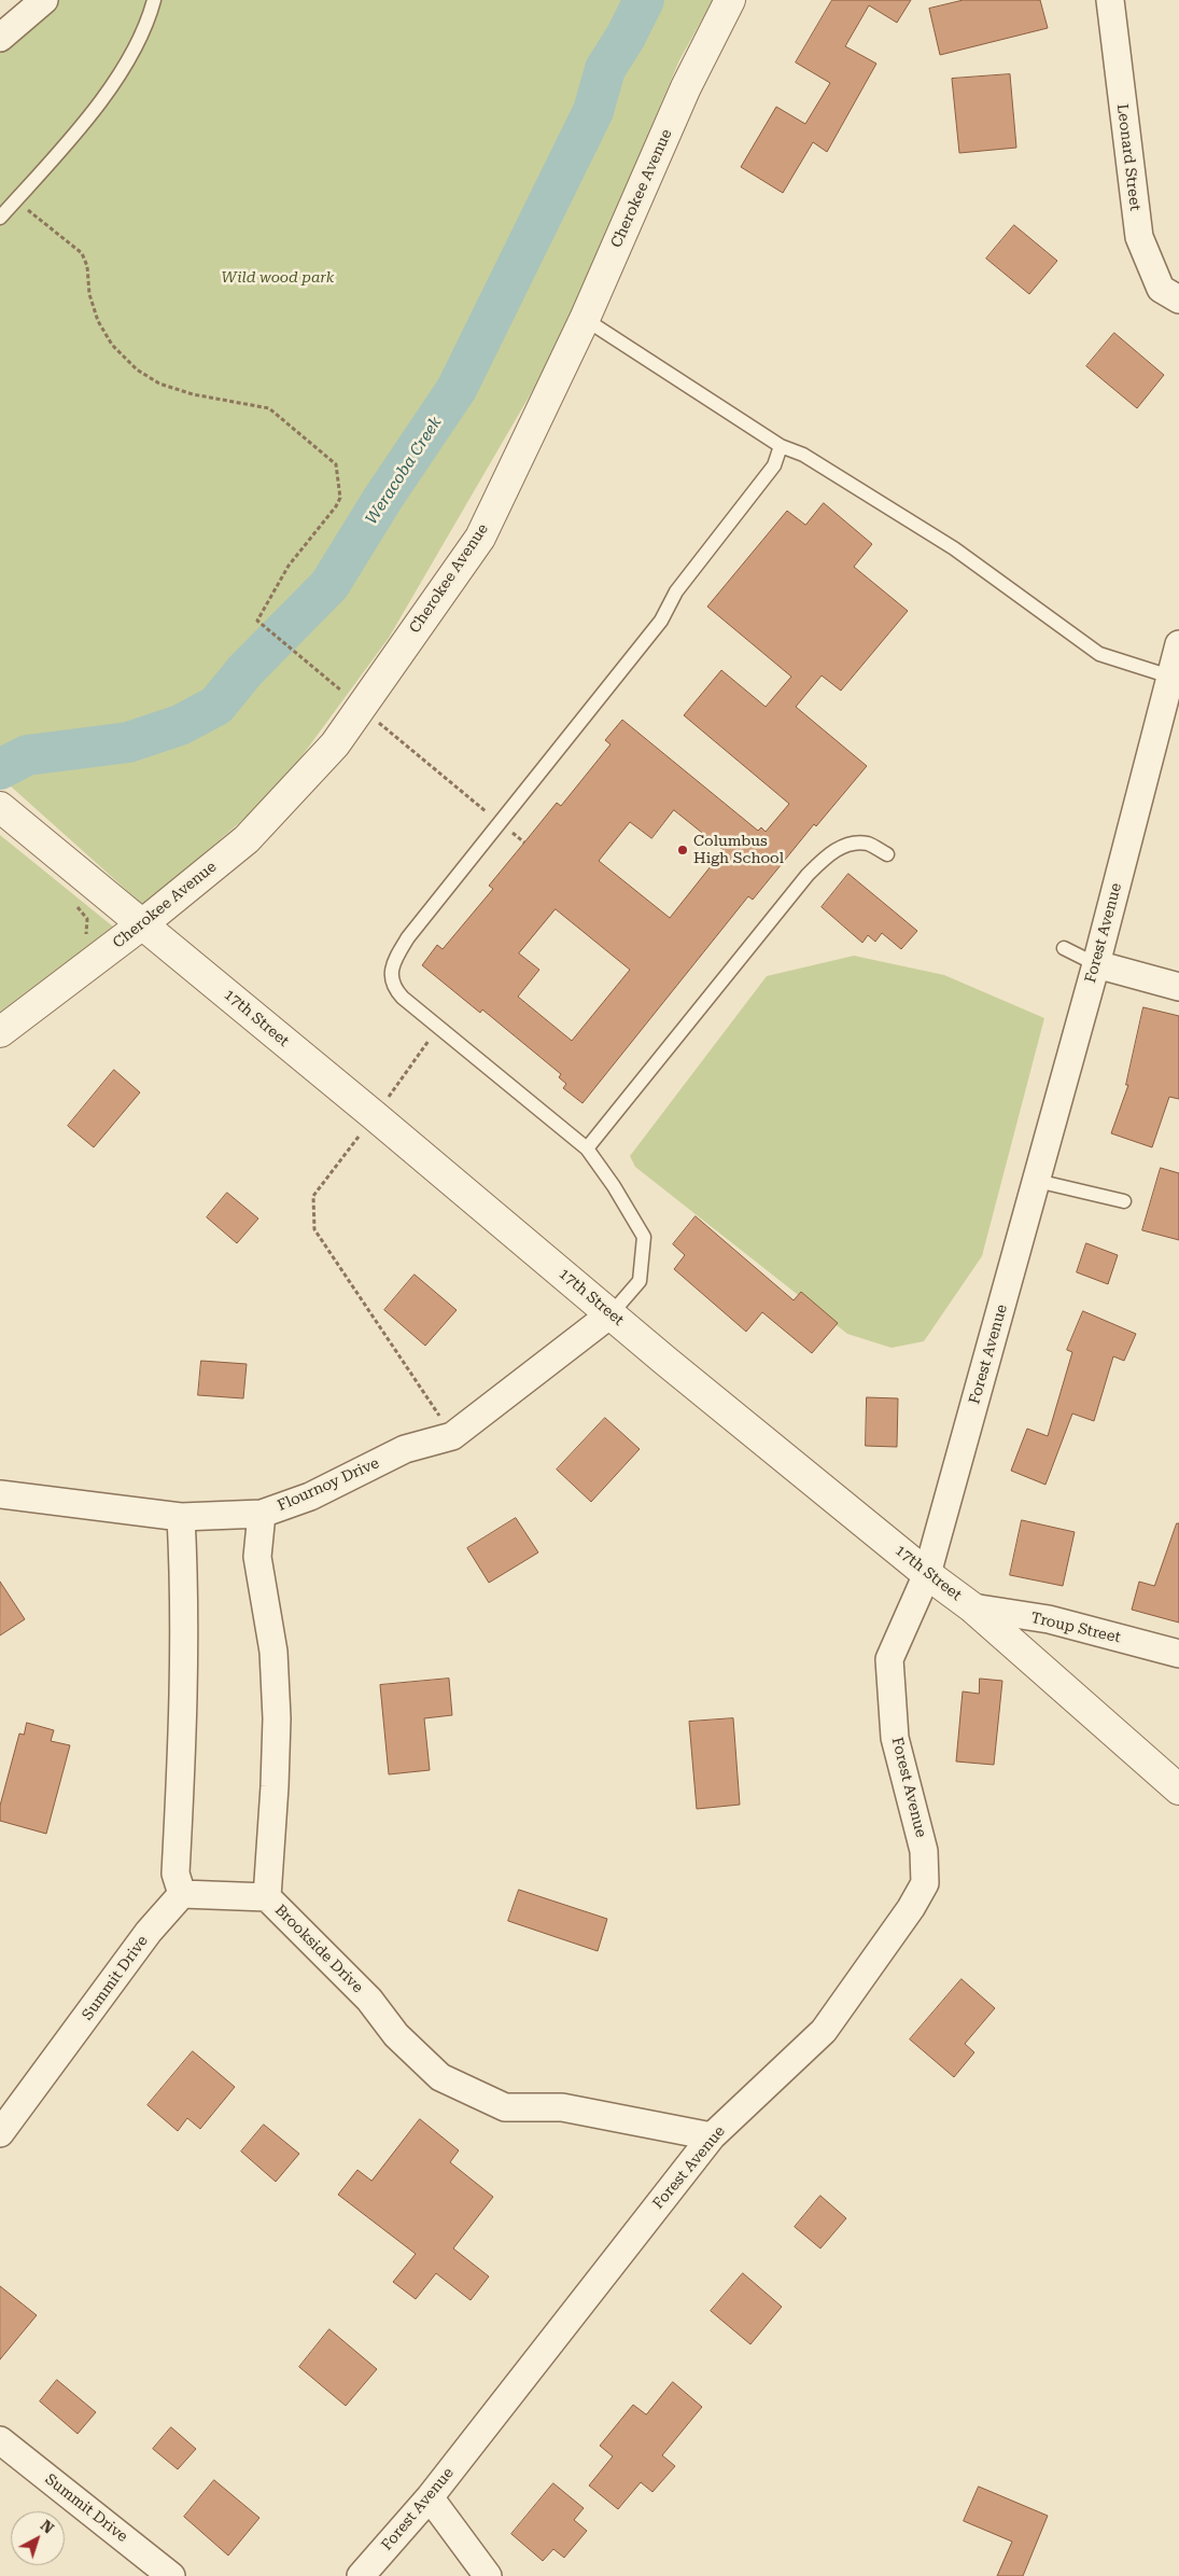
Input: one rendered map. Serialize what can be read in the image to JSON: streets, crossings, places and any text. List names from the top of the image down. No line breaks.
{"streets":{"street":["Leonard Street","Cherokee Avenue","Forest Avenue","17th Street","Flournoy Drive","Troup Street","Brookside Drive","Summit Drive"]},"crossings":[["Cherokee Avenue","17th Street"],["Forest Avenue","17th Street"],["Forest Avenue","Brookside Drive"],["17th Street","Flournoy Drive"],["17th Street","Troup Street"],["Flournoy Drive","Brookside Drive"]],"water":["Weracoba Creek"],"parks":["Wild wood park"],"places":["Columbus High School"],"north":"top right"}
